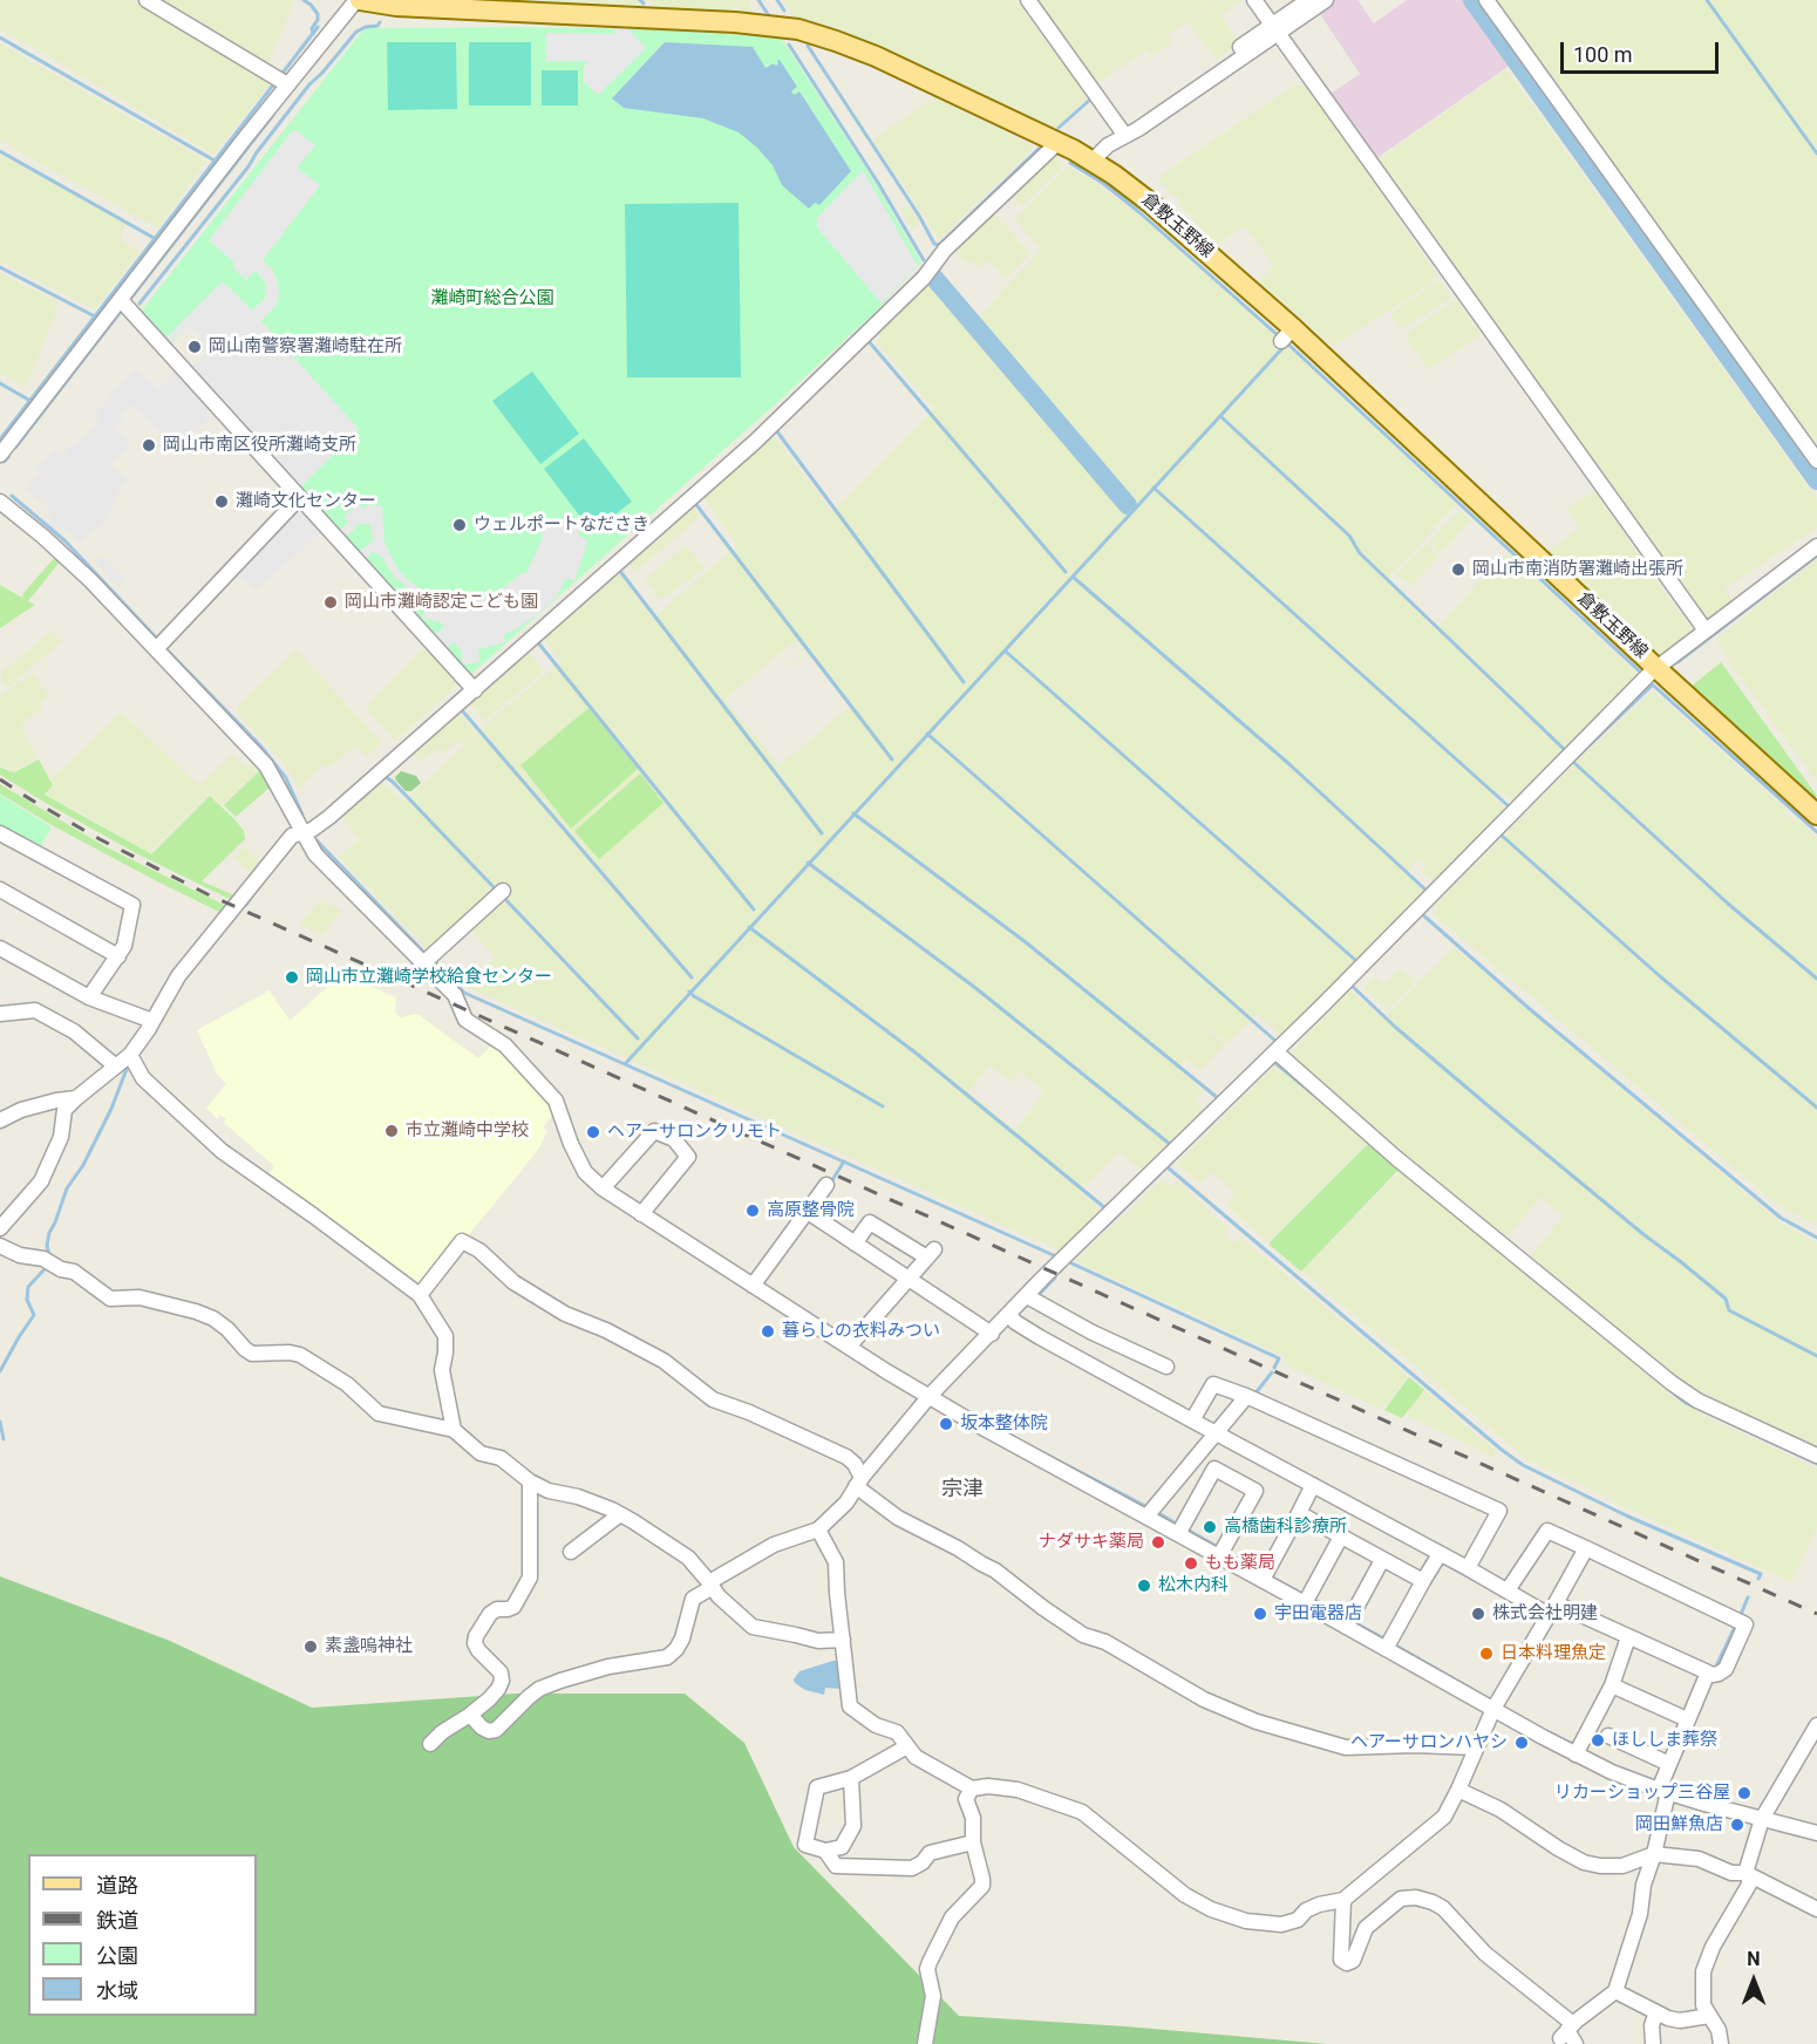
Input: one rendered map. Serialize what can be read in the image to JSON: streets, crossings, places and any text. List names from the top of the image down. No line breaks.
{"streets":{"main road":["倉敷玉野線"]},"districts":["宗津"],"parks":["灘崎町総合公園"],"places":["岡山南警察署灘崎駐在所","岡山市南区役所灘崎支所","灘崎文化センター","ウェルポートなださき","岡山市南消防署灘崎出張所","岡山市灘崎認定こども園","岡山市立灘崎学校給食センター","市立灘崎中学校","ヘアーサロンクリモト","高原整骨院","暮らしの衣料みつい","坂本整体院","高橋歯科診療所","ナダサキ薬局","もも薬局","松木内科","宇田電器店","株式会社明建","素盞嗚神社","日本料理魚定","ほししま葬祭","ヘアーサロンハヤシ","リカーショップ三谷屋","岡田鮮魚店"],"legend":["道路","鉄道","公園","水域"],"scale_bar":"100 m","north":"top"}
